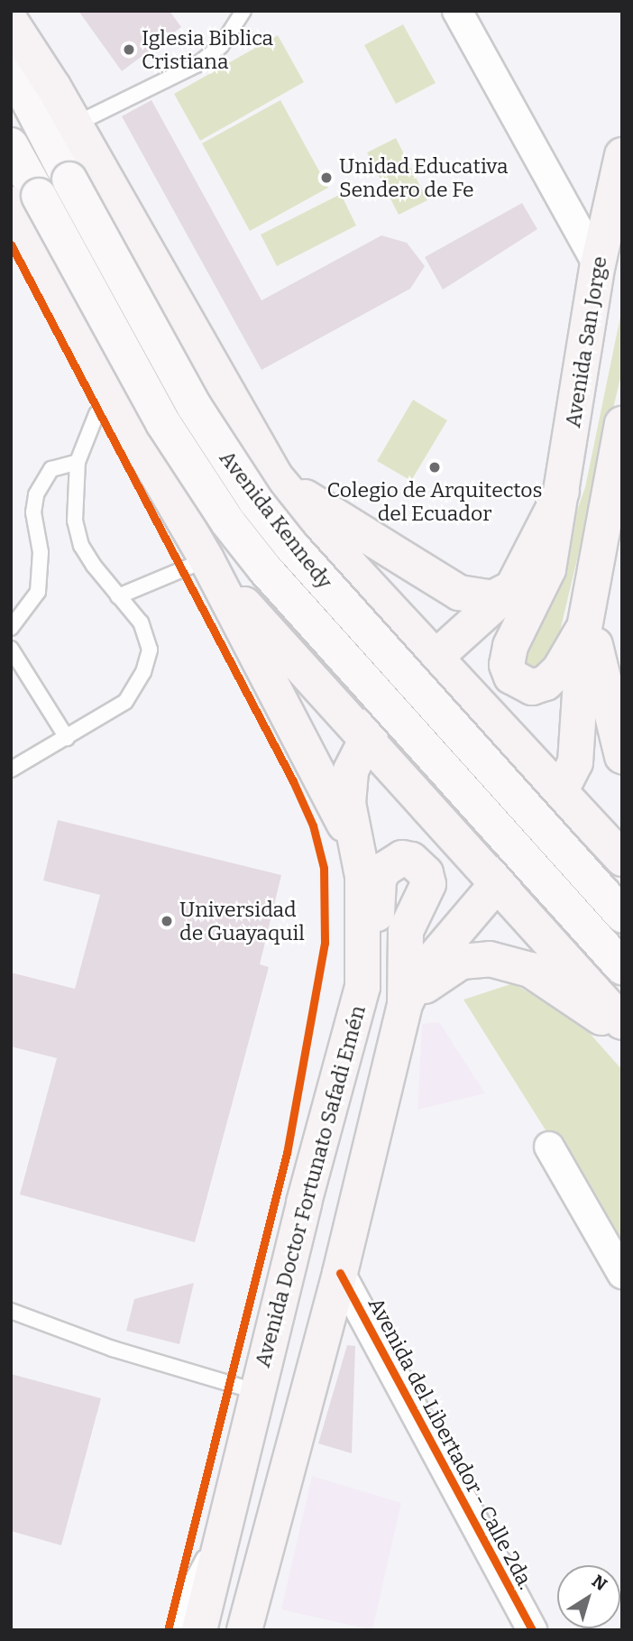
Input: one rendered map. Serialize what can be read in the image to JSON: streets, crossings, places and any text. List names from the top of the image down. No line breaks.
{"streets":{"main road":["Avenida San Jorge","Avenida Kennedy","Avenida Doctor Fortunato Safadi Emén"],"street":["Avenida del Libertador - Calle 2da."]},"places":["Iglesia Biblica Cristiana","Unidad Educativa Sendero de Fe","Colegio de Arquitectos del Ecuador","Universidad de Guayaquil"],"north":"top right"}
